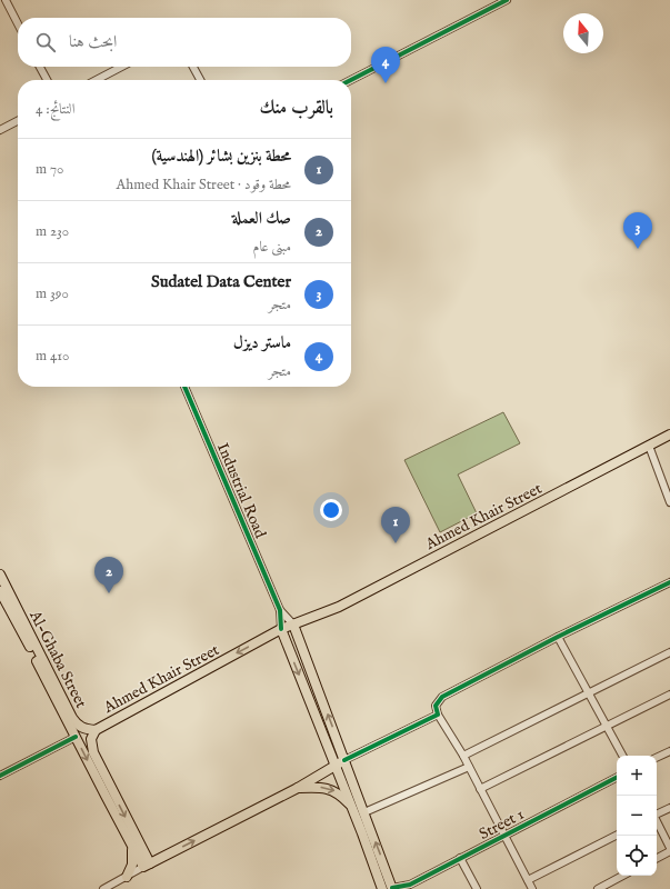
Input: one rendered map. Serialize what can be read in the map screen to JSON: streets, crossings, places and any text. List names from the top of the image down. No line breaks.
{"streets":{"main road":["Ahmed Khair Street","Al-Ghaba Street"],"street":["Industrial Road","Street 1"]},"crossings":[["Ahmed Khair Street","Al-Ghaba Street"]],"north":"top","page":{"search":"ابحث هنا","pins":["4","3","1","2"],"heading":["بالقرب منك","النتائج: 4"],"list":[{"mark":"1","name":"محطة بنزين بشائر (الهندسية)","note":"محطة وقود · Ahmed Khair Street","value":"70 m"},{"mark":"2","name":"صك العملة","note":"مبنى عام","value":"230 m"},{"mark":"3","name":"Sudatel Data Center","note":"متجر","value":"390 m"},{"mark":"4","name":"ماستر ديزل","note":"متجر","value":"410 m"}],"map_buttons":["+","−"]}}
